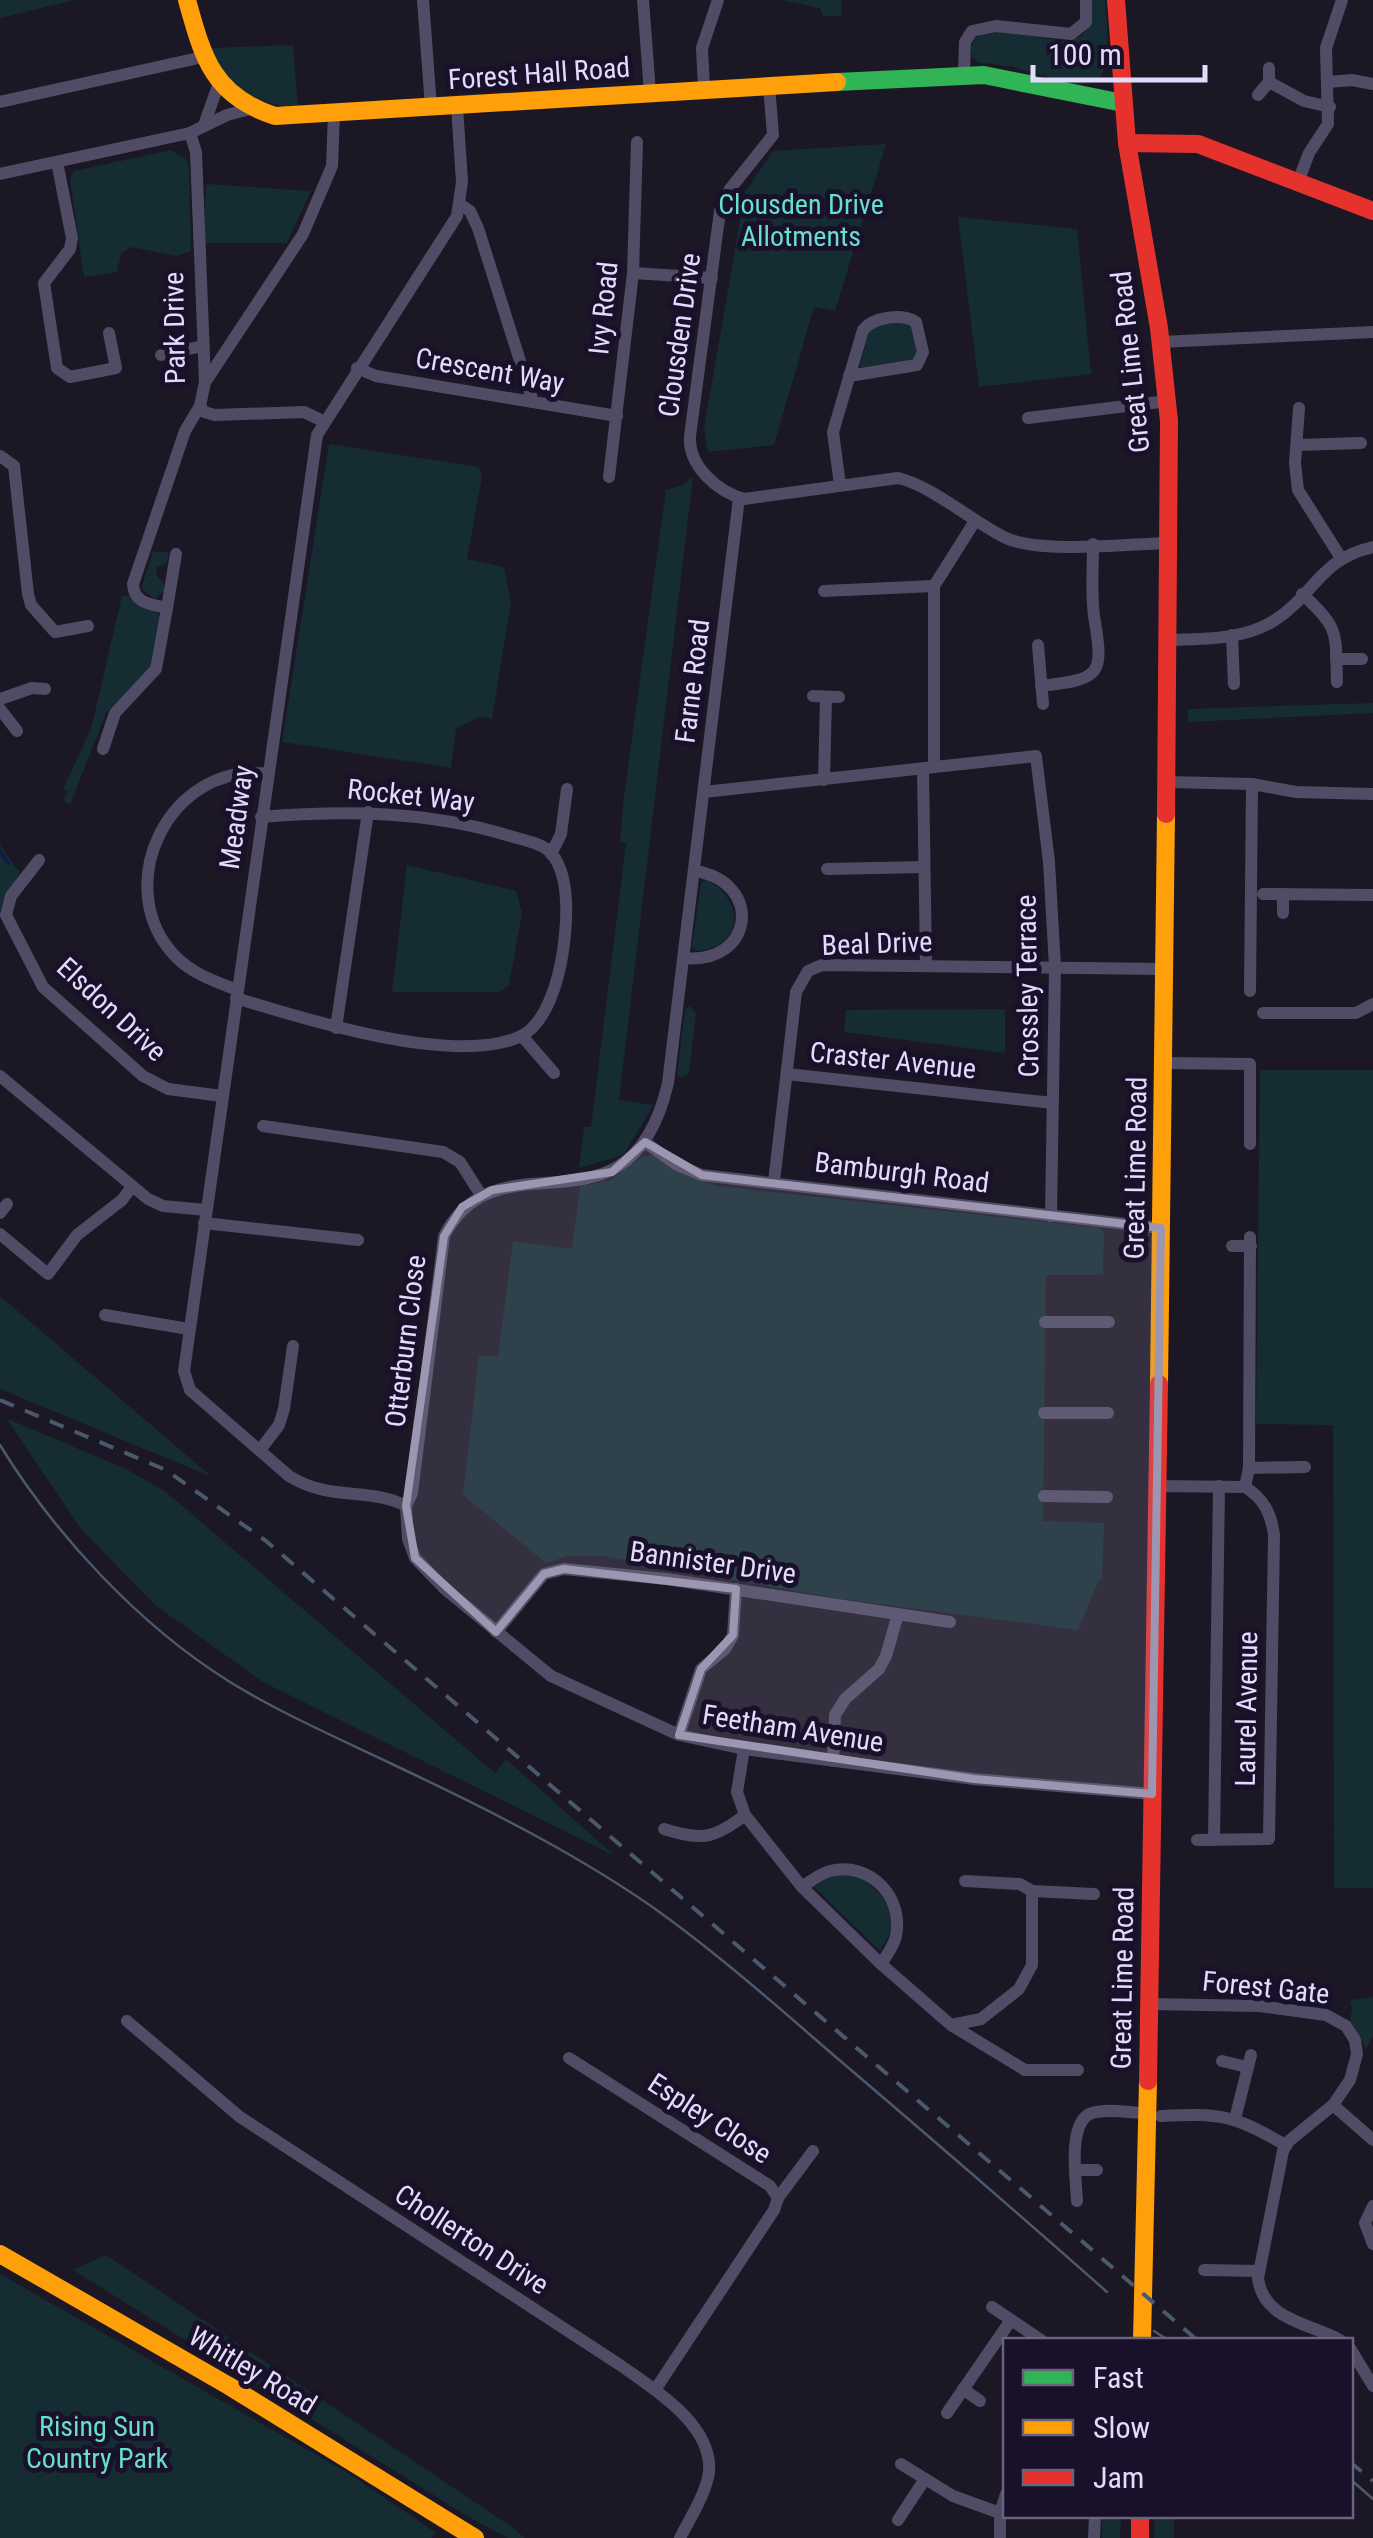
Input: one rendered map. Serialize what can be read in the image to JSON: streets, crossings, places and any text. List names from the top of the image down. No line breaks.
{"streets":{"main road":["Forest Hall Road","Great Lime Road","Whitley Road"],"street":["Ivy Road","Park Drive","Clousden Drive","Crescent Way","Farne Road","Rocket Way","Meadway","Beal Drive","Crossley Terrace","Elsdon Drive","Craster Avenue","Bamburgh Road","Otterburn Close","Bannister Drive","Laurel Avenue","Feetham Avenue","Forest Gate","Espley Close","Chollerton Drive"]},"crossings":[["Forest Hall Road","Clousden Drive"],["Forest Hall Road","Great Lime Road"],["Ivy Road","Crescent Way"],["Clousden Drive","Farne Road"],["Great Lime Road","Beal Drive"],["Great Lime Road","Bamburgh Road"],["Great Lime Road","Feetham Avenue"],["Great Lime Road","Forest Gate"],["Crescent Way","Meadway"],["Farne Road","Bamburgh Road"],["Rocket Way","Meadway"],["Meadway","Elsdon Drive"],["Meadway","Otterburn Close"],["Meadway","Feetham Avenue"],["Beal Drive","Crossley Terrace"],["Beal Drive","Craster Avenue"],["Beal Drive","Bamburgh Road"],["Crossley Terrace","Craster Avenue"],["Crossley Terrace","Bamburgh Road"],["Otterburn Close","Feetham Avenue"],["Bannister Drive","Feetham Avenue"],["Espley Close","Chollerton Drive"]],"parks":["Clousden Drive Allotments","Rising Sun Country Park"],"legend":["Fast","Slow","Jam"],"scale_bar":"100 m"}
